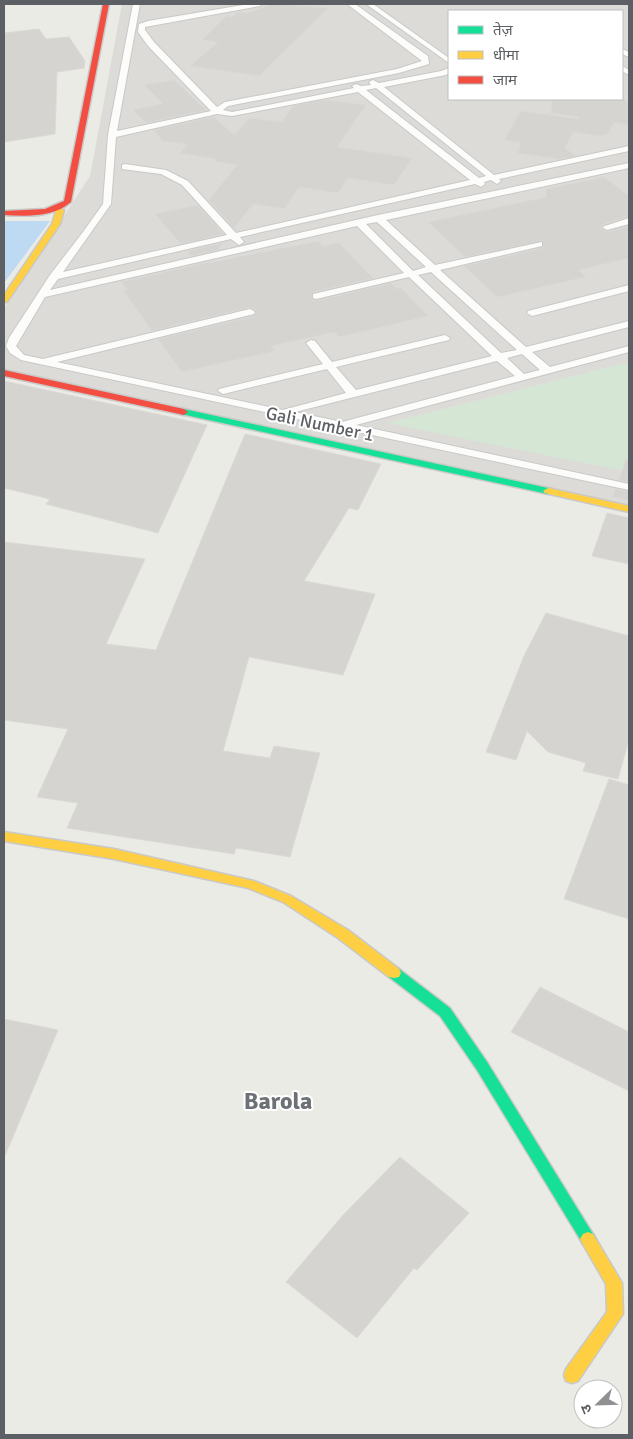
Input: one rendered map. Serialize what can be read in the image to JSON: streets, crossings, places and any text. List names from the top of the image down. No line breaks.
{"streets":{"street":["Gali Number 1"]},"districts":["Barola"],"legend":["तेज़","धीमा","जाम"],"north":"bottom left"}
